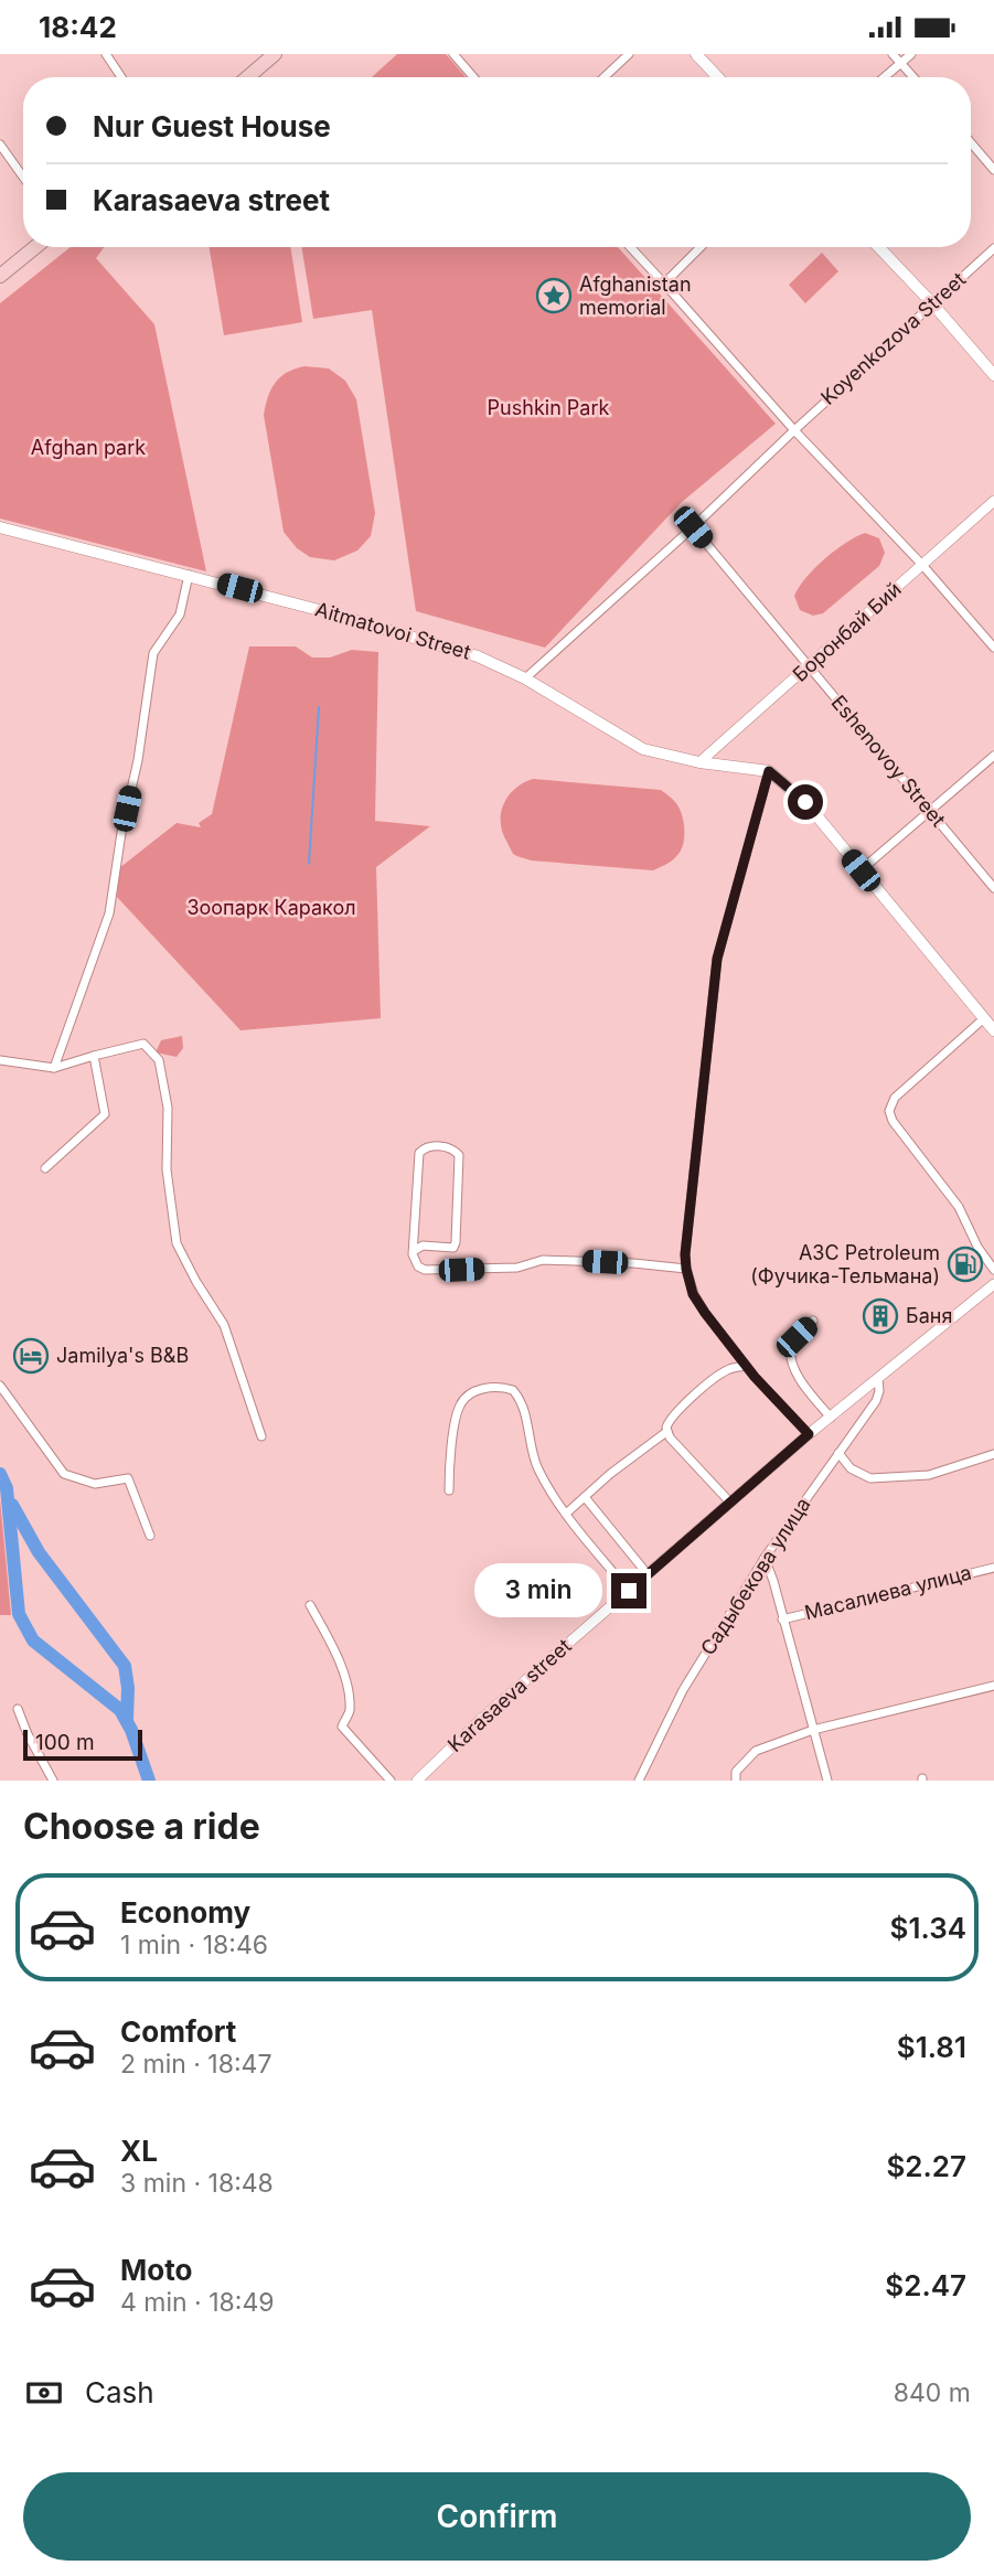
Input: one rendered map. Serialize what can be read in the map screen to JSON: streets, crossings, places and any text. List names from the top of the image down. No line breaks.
{"streets":{"main road":["Aitmatovoi Street"],"street":["Koyenkozova Street","Боронбай Бий","Eshenovoy Street","Садыбекова улица","Масалиева улица","Karasaeva street"]},"crossings":[["Koyenkozova Street","Aitmatovoi Street"],["Koyenkozova Street","Eshenovoy Street"],["Aitmatovoi Street","Боронбай Бий"],["Боронбай Бий","Eshenovoy Street"],["Садыбекова улица","Karasaeva street"]],"parks":["Pushkin Park","Afghan park","Зоопарк Каракол"],"places":{"place":["Afghanistan memorial"],"fuel station":["АЗС Petroleum (Фучика-Тельмана)"],"building":["Баня"],"hotel":["Jamilya's B&B"]},"scale_bar":"100 m","page":{"status":"18:42","banner":["Nur Guest House","Karasaeva street"],"bubble":"3 min","scale":"100 m","heading":"Choose a ride","list":[{"name":"Economy","note":"1 min · 18:46","value":"$1.34"},{"name":"Comfort","note":"2 min · 18:47","value":"$1.81"},{"name":"XL","note":"3 min · 18:48","value":"$2.27"},{"name":"Moto","note":"4 min · 18:49","value":"$2.47"}],"pay":["Cash","840 m"],"buttons":"Confirm"}}
